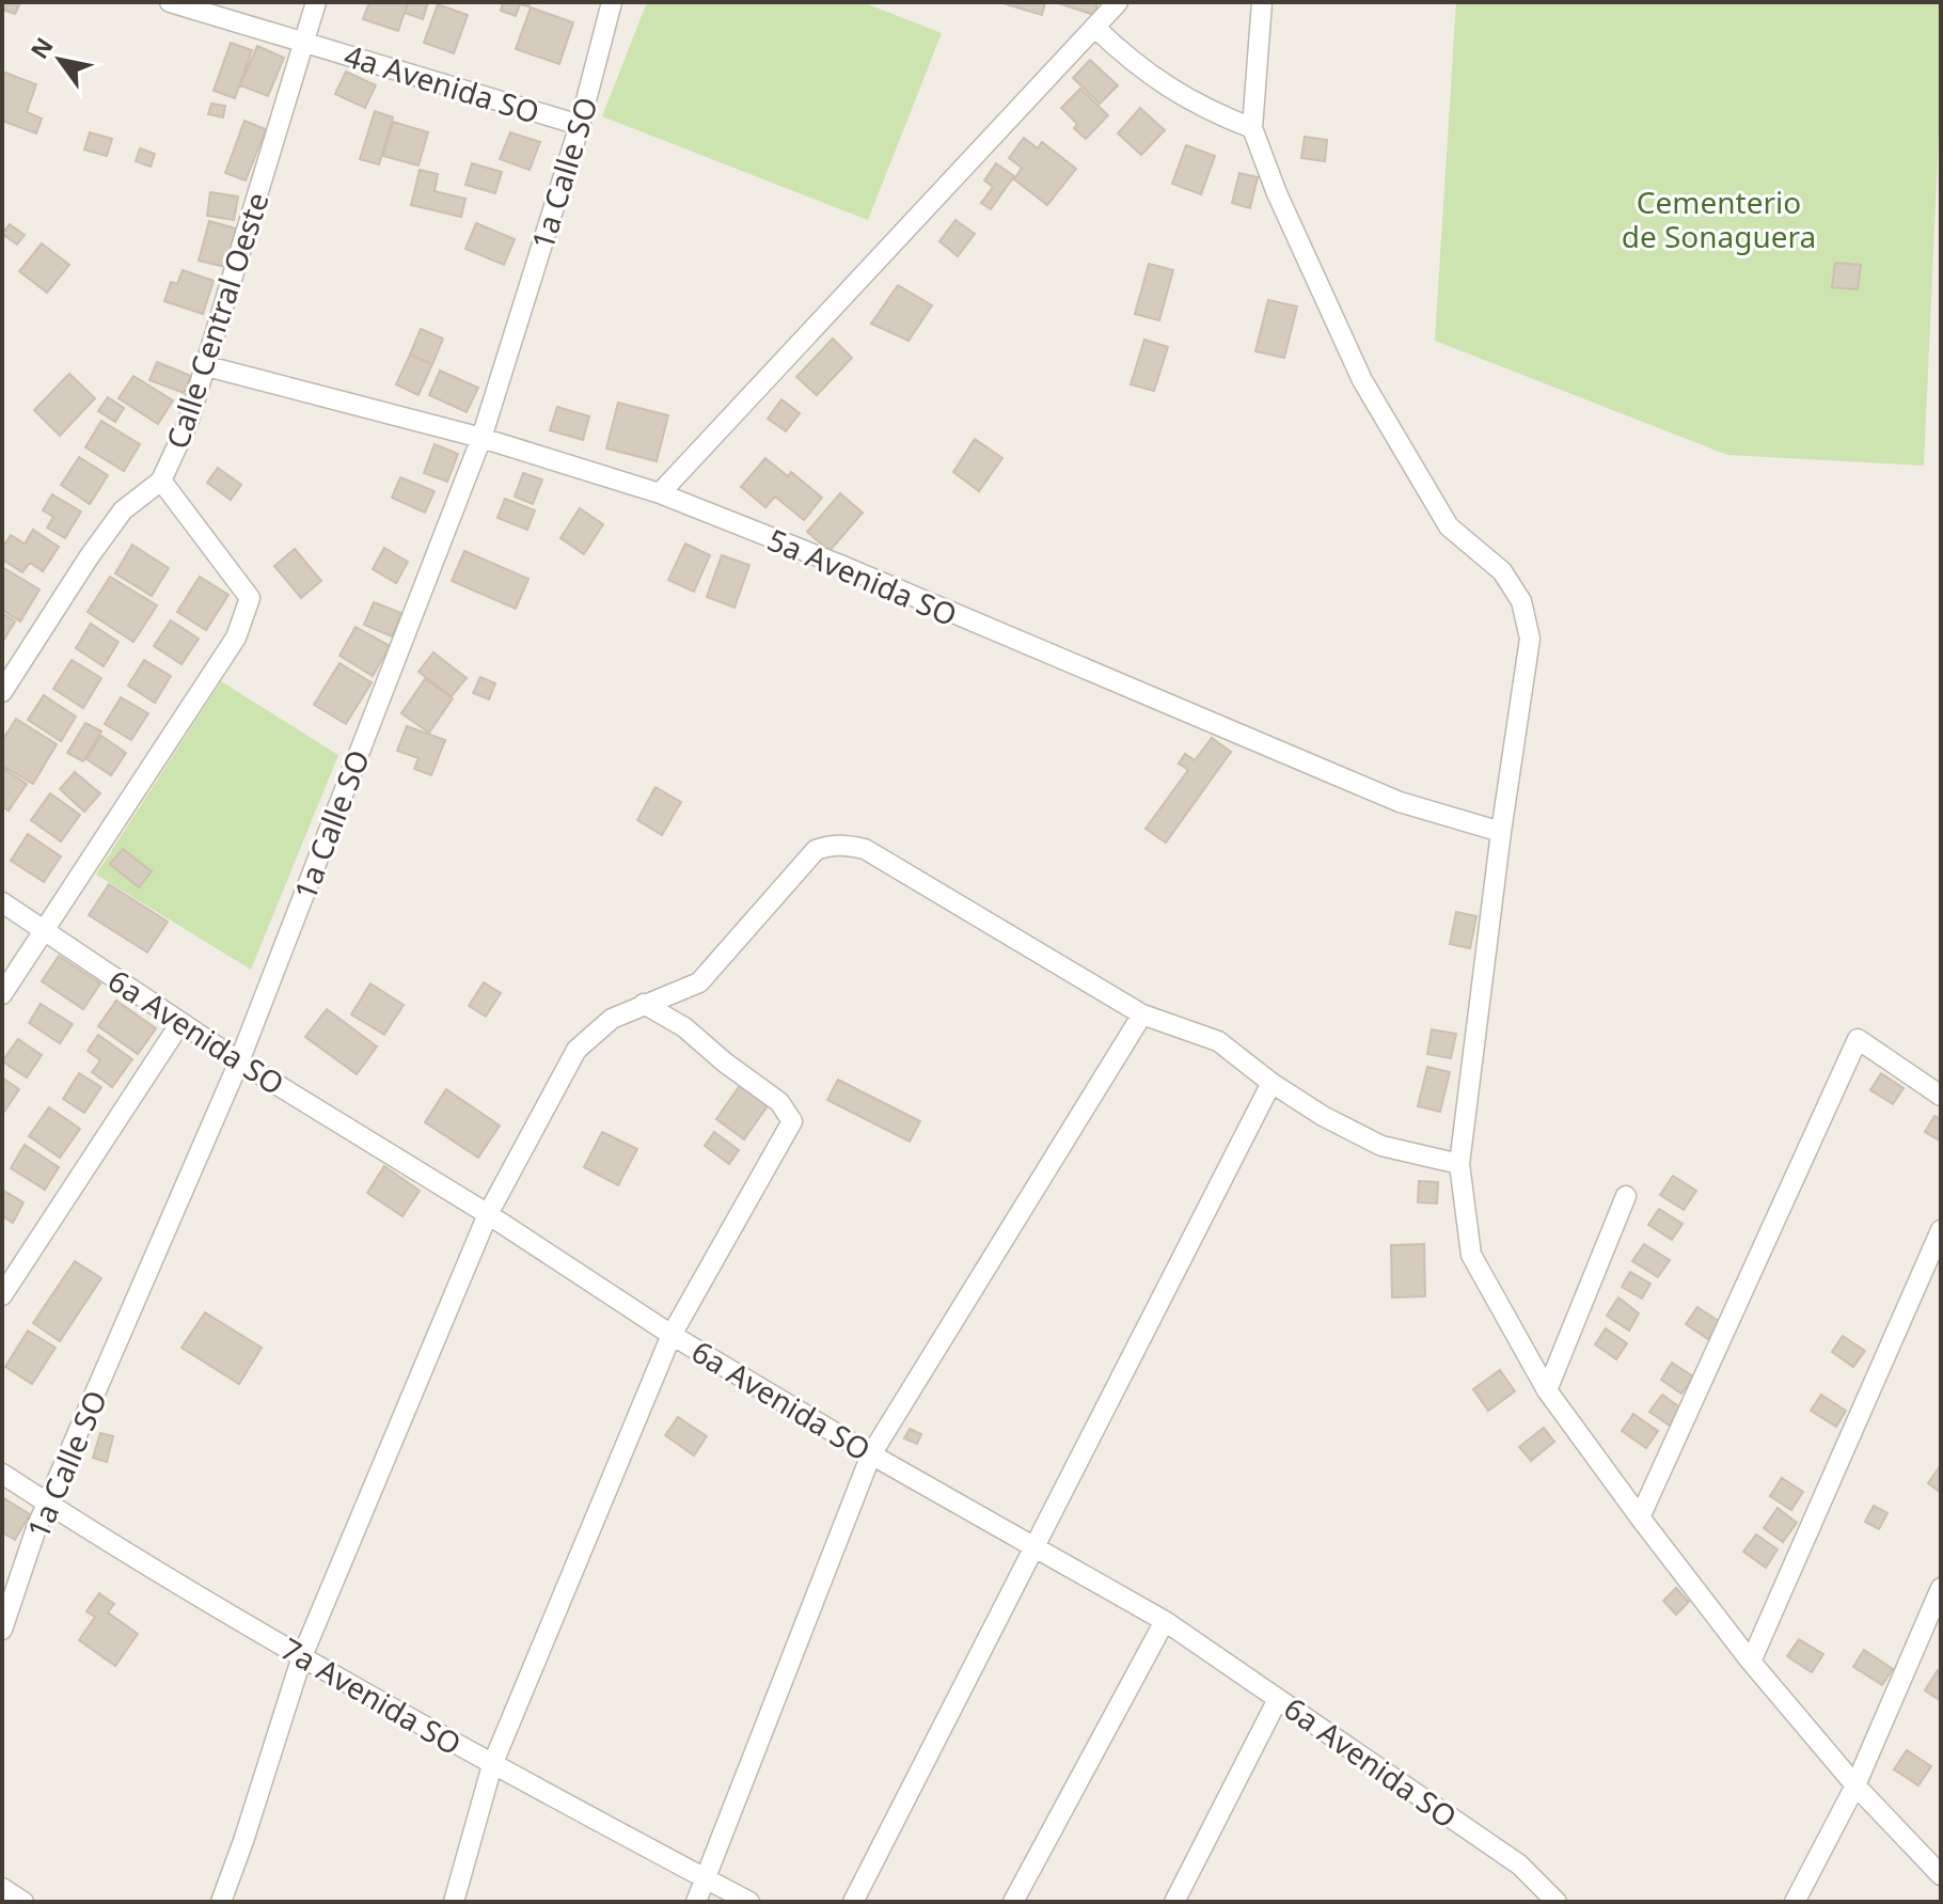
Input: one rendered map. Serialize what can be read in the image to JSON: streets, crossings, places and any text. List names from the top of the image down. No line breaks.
{"streets":{"street":["4a Avenida SO","1a Calle SO","Calle Central Oeste","5a Avenida SO","6a Avenida SO","7a Avenida SO"]},"crossings":[["4a Avenida SO","1a Calle SO"],["4a Avenida SO","Calle Central Oeste"],["1a Calle SO","5a Avenida SO"],["1a Calle SO","6a Avenida SO"],["1a Calle SO","7a Avenida SO"],["Calle Central Oeste","5a Avenida SO"]],"parks":["Cementerio de Sonaguera"],"north":"top left"}
